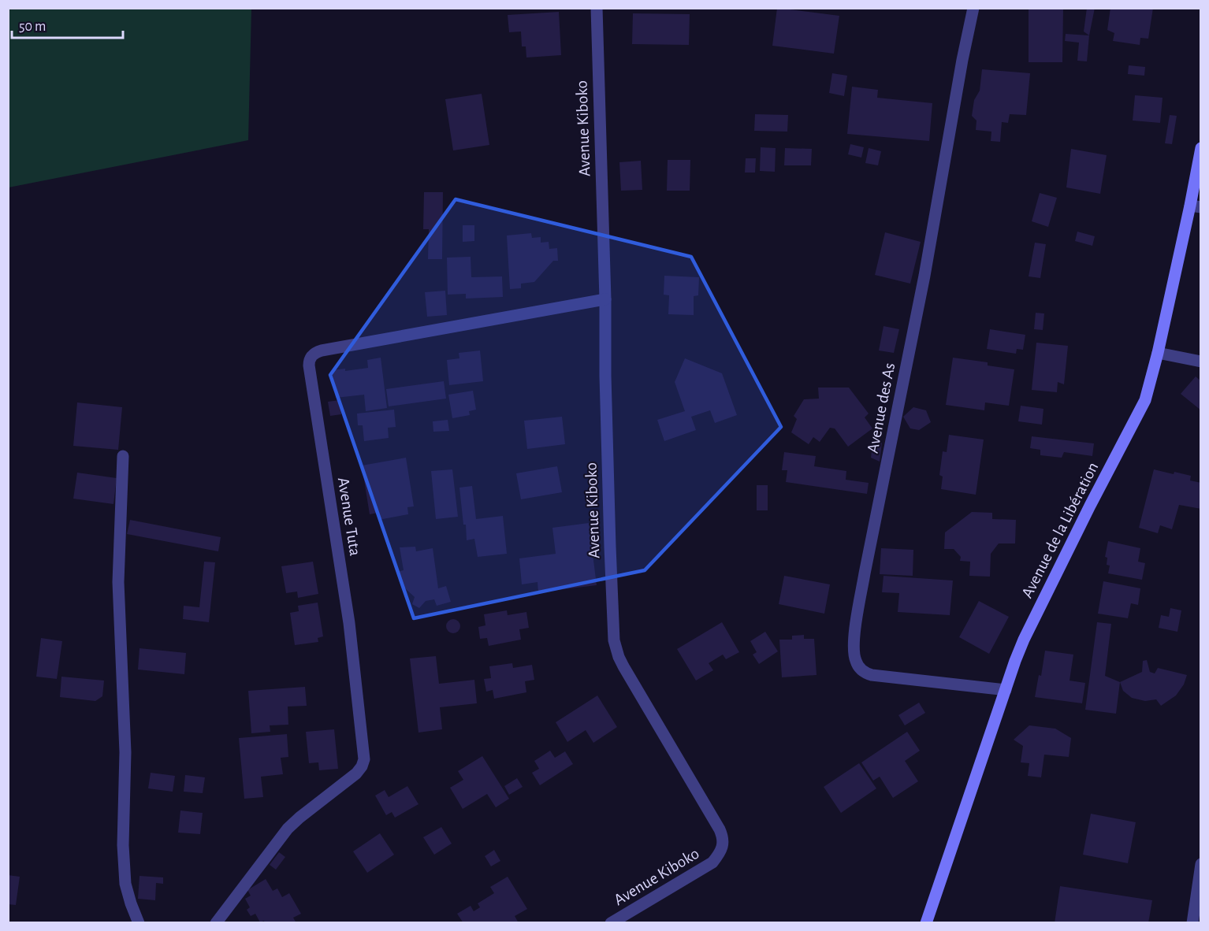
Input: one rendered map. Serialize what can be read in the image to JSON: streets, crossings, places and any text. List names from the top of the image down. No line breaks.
{"streets":{"street":["Avenue Kiboko","Avenue des As","Avenue Tuta","Avenue de la Libération"]},"crossings":[["Avenue Kiboko","Avenue Tuta"],["Avenue des As","Avenue de la Libération"]],"scale_bar":"50 m"}
